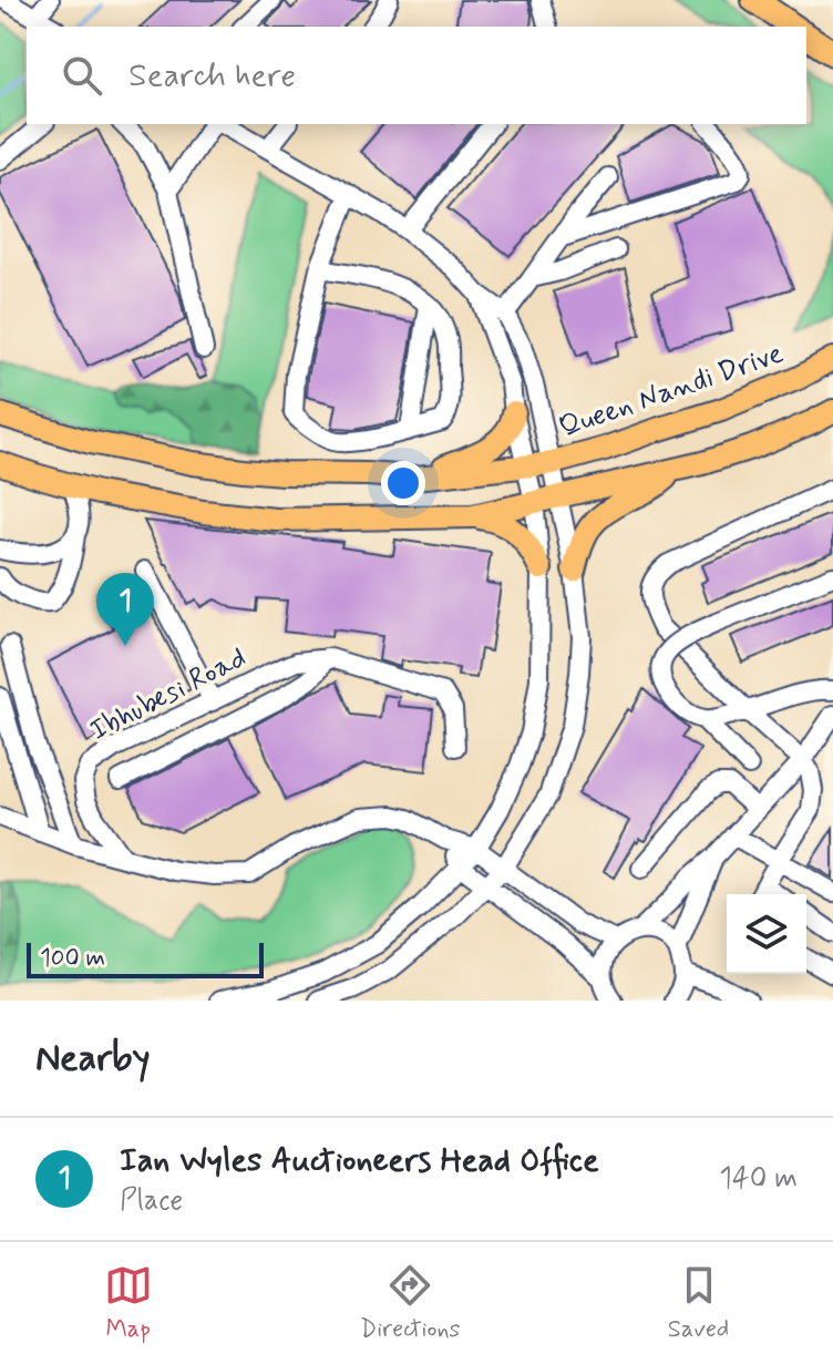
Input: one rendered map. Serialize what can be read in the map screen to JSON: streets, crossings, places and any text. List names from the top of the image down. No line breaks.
{"streets":{"main road":["Queen Nandi Drive"],"street":["Ibhubesi Road"]},"scale_bar":"100 m","page":{"search":"Search here","pins":"1","scale":"100 m","heading":"Nearby","list":[{"mark":"1","name":"Ian Wyles Auctioneers Head Office","note":"Place","value":"140 m"}],"nav":["Map","Directions","Saved"]}}
